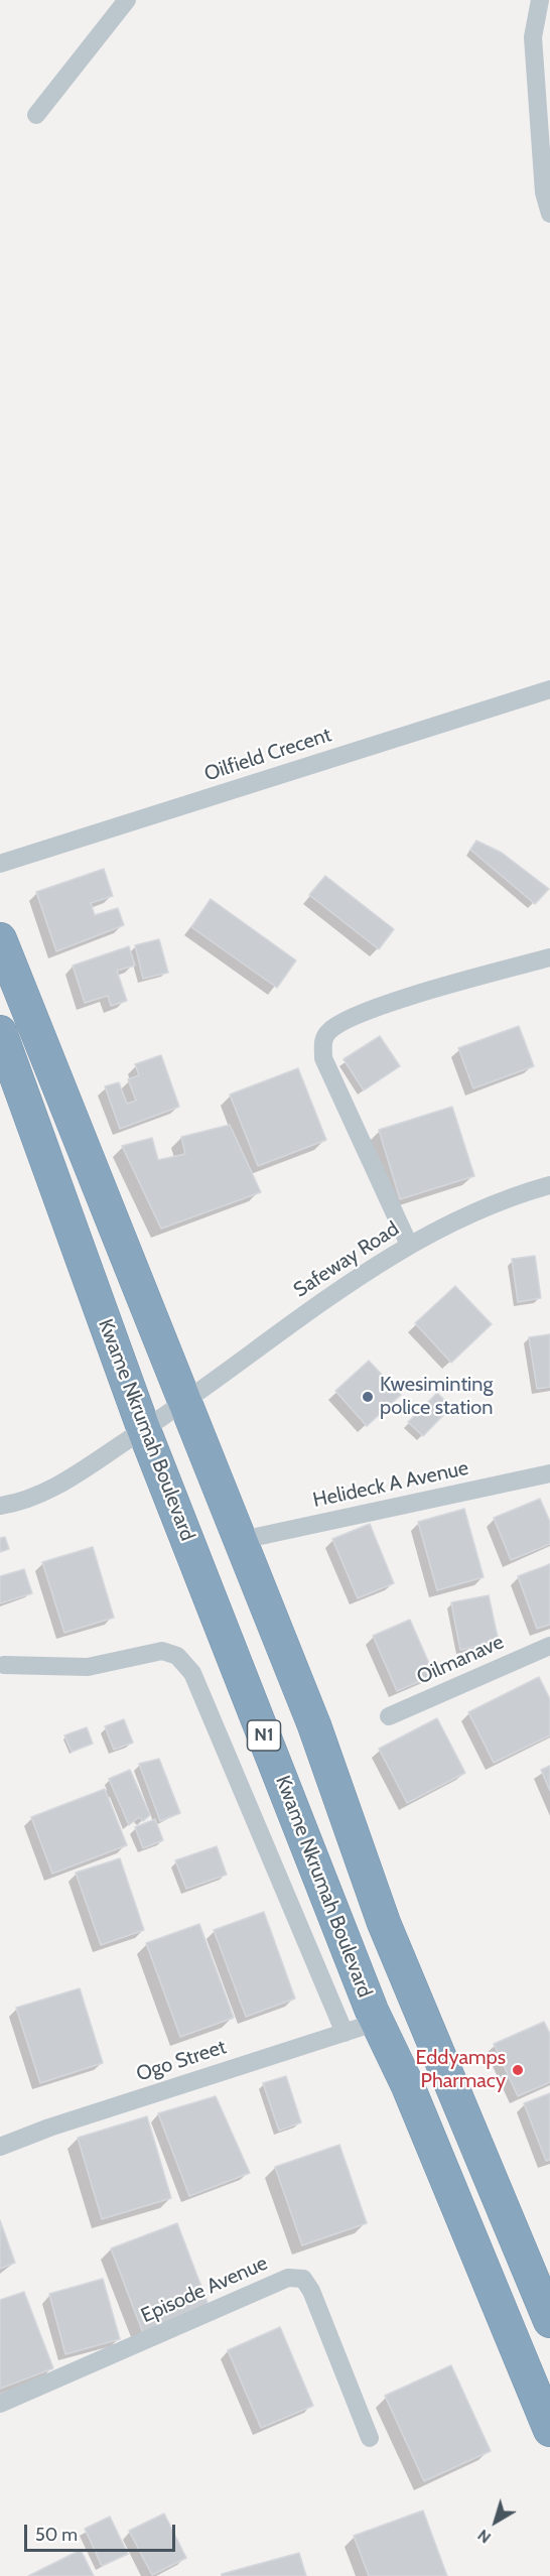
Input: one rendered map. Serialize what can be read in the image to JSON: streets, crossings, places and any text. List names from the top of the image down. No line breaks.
{"streets":{"highway":["Kwame Nkrumah Boulevard","N1"],"street":["Oilfield Crecent","Safeway Road","Helideck A Avenue","Oilmanave","Ogo Street","Episode Avenue"]},"crossings":[["Safeway Road","Kwame Nkrumah Boulevard"],["Kwame Nkrumah Boulevard","Ogo Street"]],"places":["Kwesiminting police station","Eddyamps Pharmacy"],"scale_bar":"50 m","north":"bottom left"}
